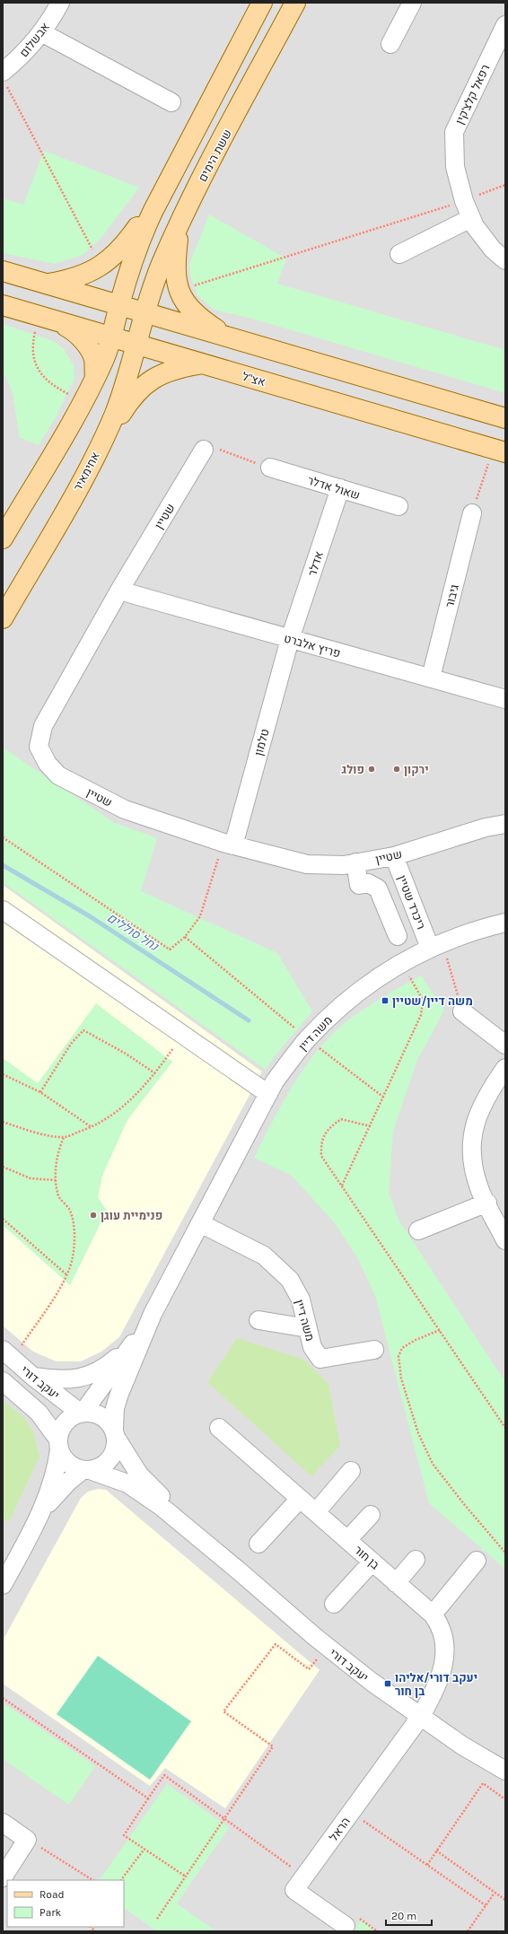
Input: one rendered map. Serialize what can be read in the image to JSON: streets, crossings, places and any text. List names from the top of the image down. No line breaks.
{"streets":{"main road":["ששת הימים","אצ\"ל","אחימאיר"],"street":["אבשלום","רפאל קלצ'קין","שאול אדלר","שטיין","אדלר","גיבור","פריץ אלברט","טלמון","ריכרד שטיין","משה דיין","יעקב דורי","בן חור","הראל"]},"crossings":[["ששת הימים","אחימאיר"],["אצ\"ל","אחימאיר"],["שאול אדלר","אדלר"],["שטיין","פריץ אלברט"],["שטיין","טלמון"],["שטיין","ריכרד שטיין"],["אדלר","פריץ אלברט"],["אדלר","טלמון"],["גיבור","פריץ אלברט"],["פריץ אלברט","טלמון"],["ריכרד שטיין","משה דיין"],["משה דיין","יעקב דורי"],["יעקב דורי","בן חור"],["יעקב דורי","הראל"],["בן חור","הראל"]],"water":["נחל סוללים"],"places":{"other":["פולג","ירקון","פנימיית עוגן"],"transit":["משה דיין/שטיין","יעקב דורי/אליהו בן חור"]},"legend":["Road","Park"],"scale_bar":"20 m"}
